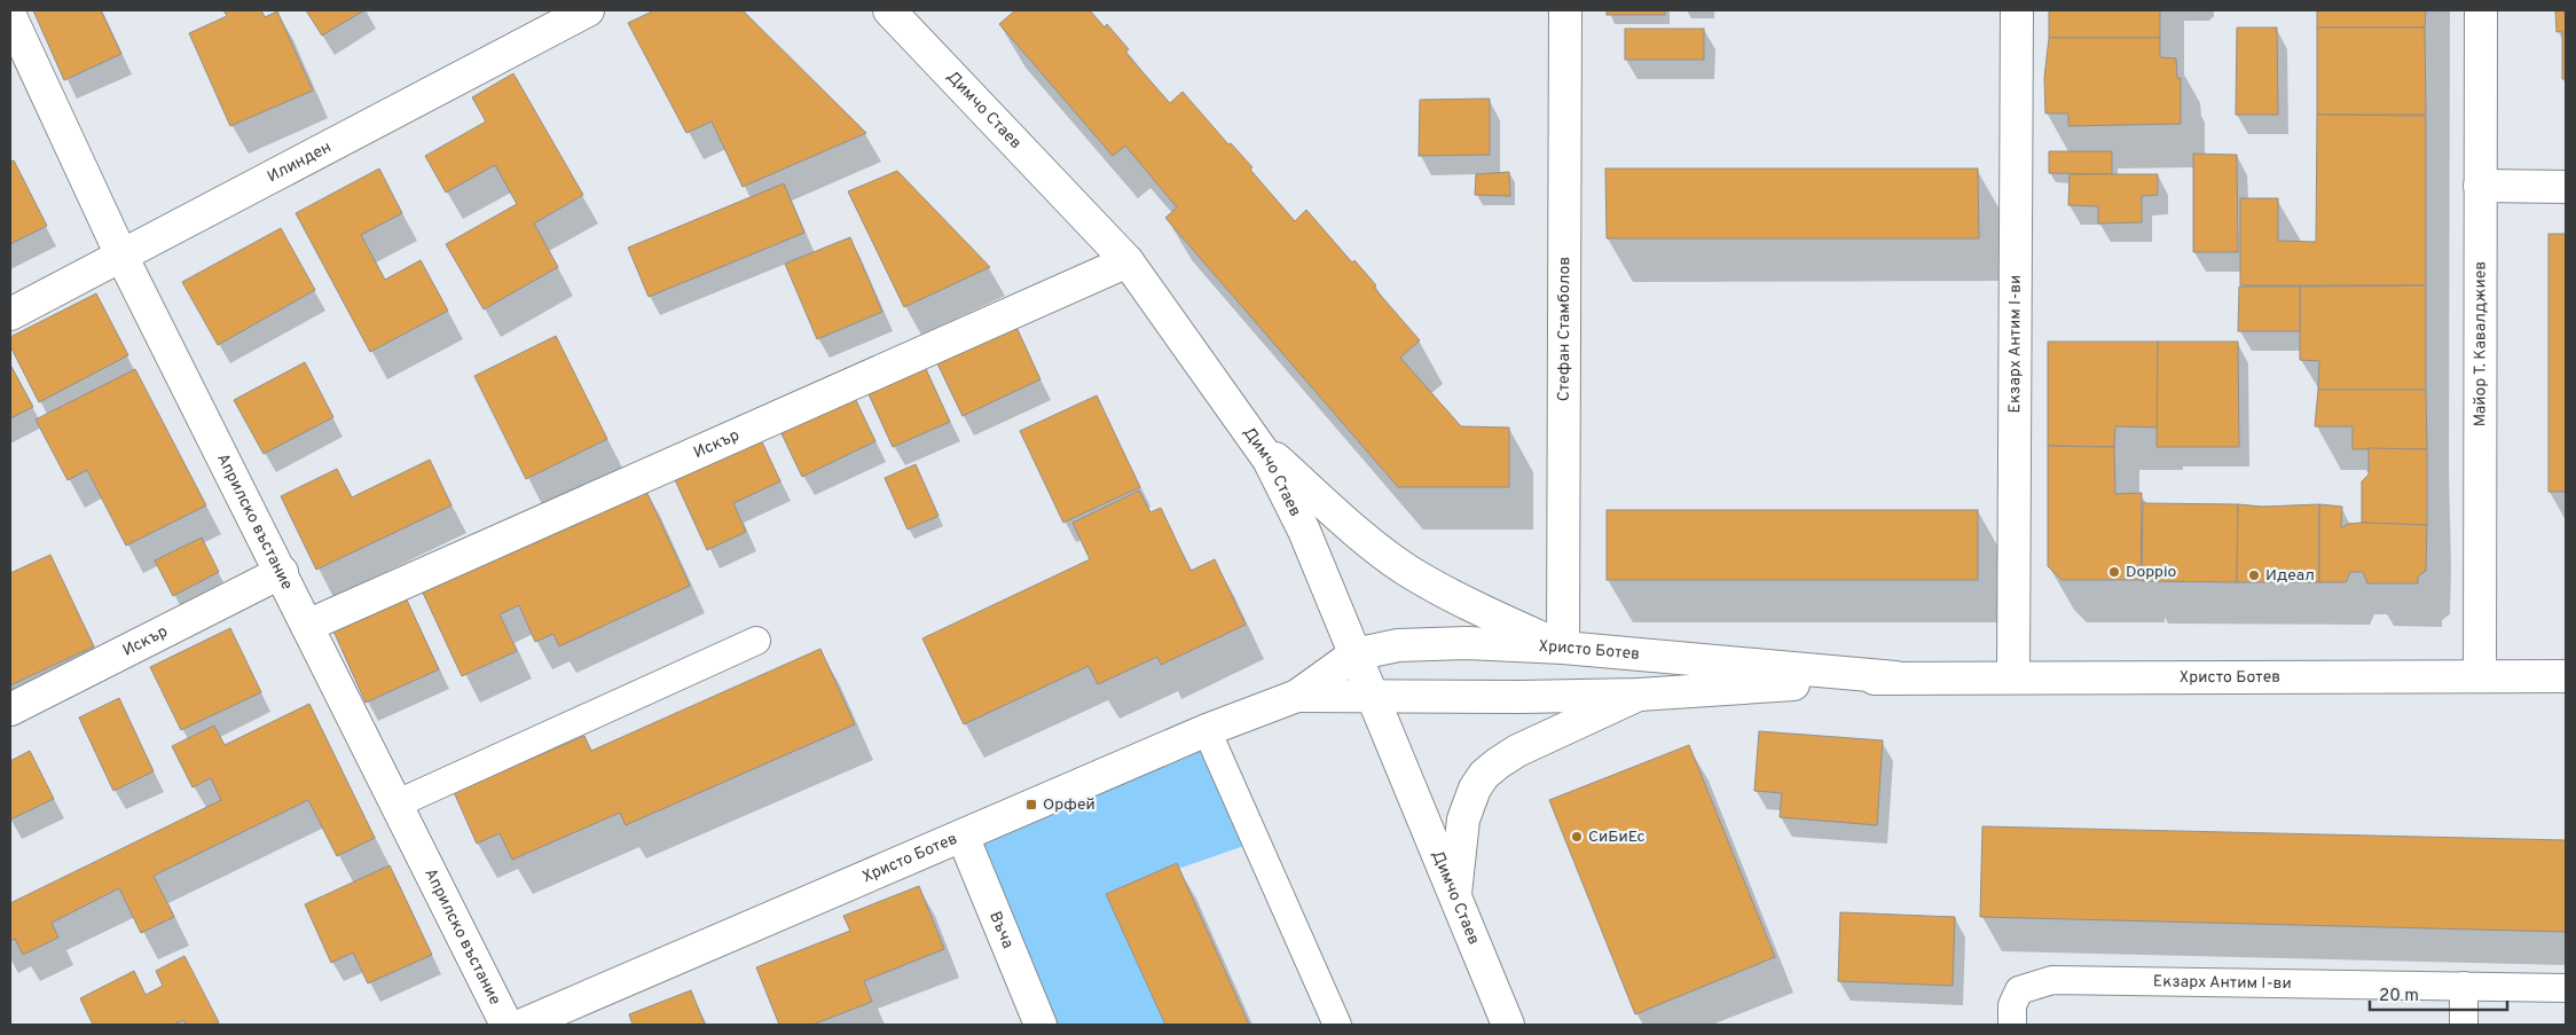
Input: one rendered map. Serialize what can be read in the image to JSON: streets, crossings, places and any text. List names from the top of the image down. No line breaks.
{"streets":{"street":["Димчо Стаев","Илинден","Стефан Стамболов","Майор Т. Кавалджиев","Екзарх Антим I-ви","Искър","Априлско въстание","Христо Ботев","Въча"]},"crossings":[["Димчо Стаев","Искър"],["Димчо Стаев","Христо Ботев"],["Илинден","Априлско въстание"],["Стефан Стамболов","Христо Ботев"],["Майор Т. Кавалджиев","Христо Ботев"],["Екзарх Антим I-ви","Христо Ботев"],["Искър","Априлско въстание"],["Христо Ботев","Въча"]],"places":{"other":["Doppio","Идеал","СиБиЕс"],"transit":["Орфей"]},"scale_bar":"20 m"}
